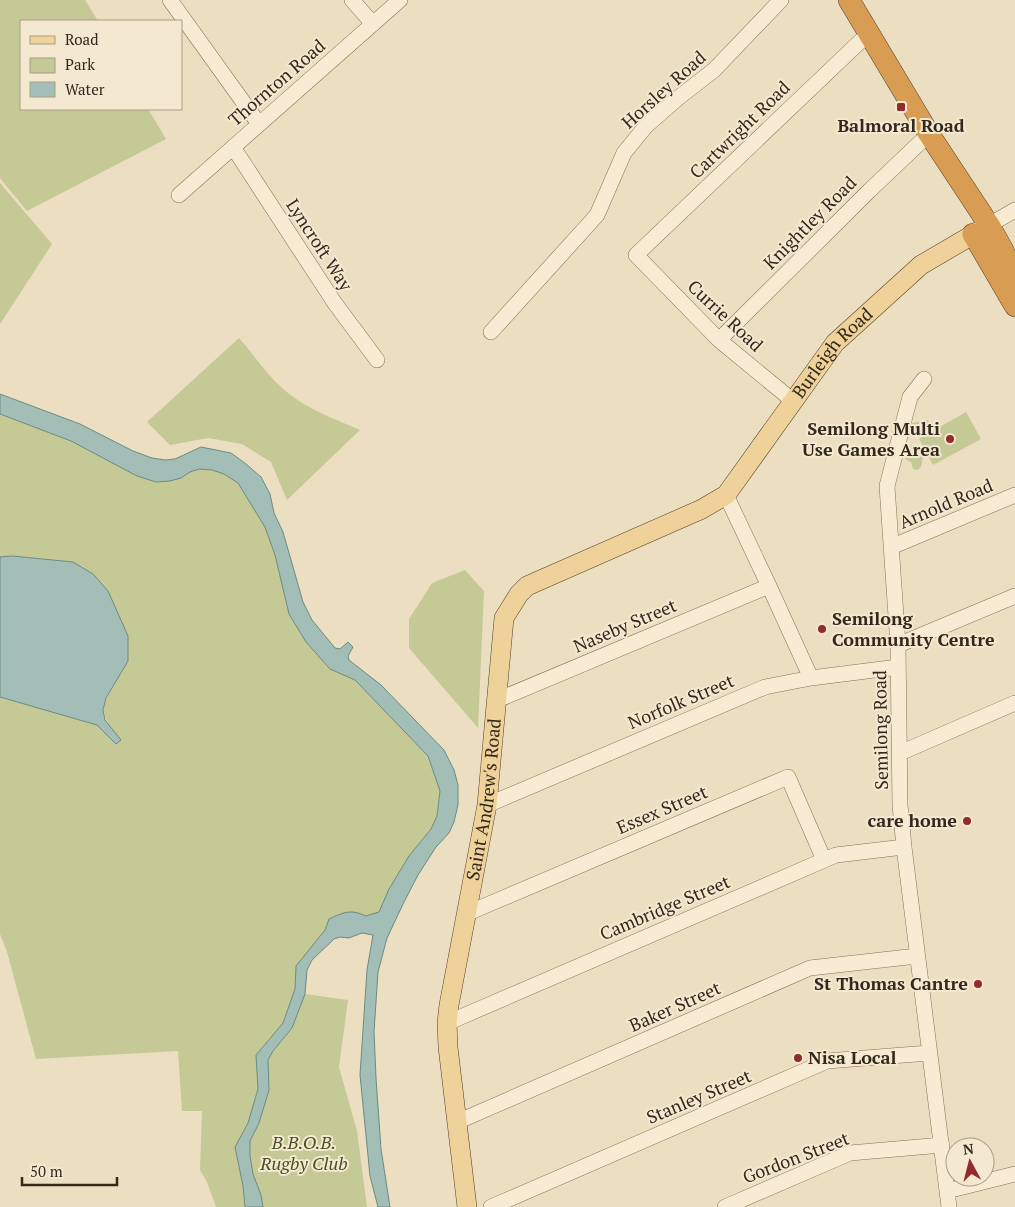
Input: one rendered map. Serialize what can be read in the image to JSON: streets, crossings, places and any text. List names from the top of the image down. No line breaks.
{"streets":{"main road":["Burleigh Road","Saint Andrew's Road"],"street":["Thornton Road","Horsley Road","Cartwright Road","Knightley Road","Lyncroft Way","Currie Road","Arnold Road","Naseby Street","Norfolk Street","Semilong Road","Essex Street","Cambridge Street","Baker Street","Stanley Street","Gordon Street"]},"crossings":[["Thornton Road","Lyncroft Way"],["Cartwright Road","Currie Road"],["Knightley Road","Currie Road"],["Currie Road","Burleigh Road"],["Burleigh Road","Saint Andrew's Road"],["Arnold Road","Semilong Road"],["Naseby Street","Saint Andrew's Road"],["Norfolk Street","Semilong Road"],["Norfolk Street","Saint Andrew's Road"],["Semilong Road","Cambridge Street"],["Semilong Road","Baker Street"],["Semilong Road","Stanley Street"],["Semilong Road","Gordon Street"],["Saint Andrew's Road","Essex Street"],["Saint Andrew's Road","Cambridge Street"],["Saint Andrew's Road","Baker Street"],["Essex Street","Cambridge Street"]],"parks":["B.B.O.B. Rugby Club"],"places":{"transit":["Balmoral Road"],"other":["Semilong Multi Use Games Area","Semilong Community Centre","care home","St Thomas Cantre","Nisa Local"]},"legend":["Road","Park","Water"],"scale_bar":"50 m","north":"top"}
